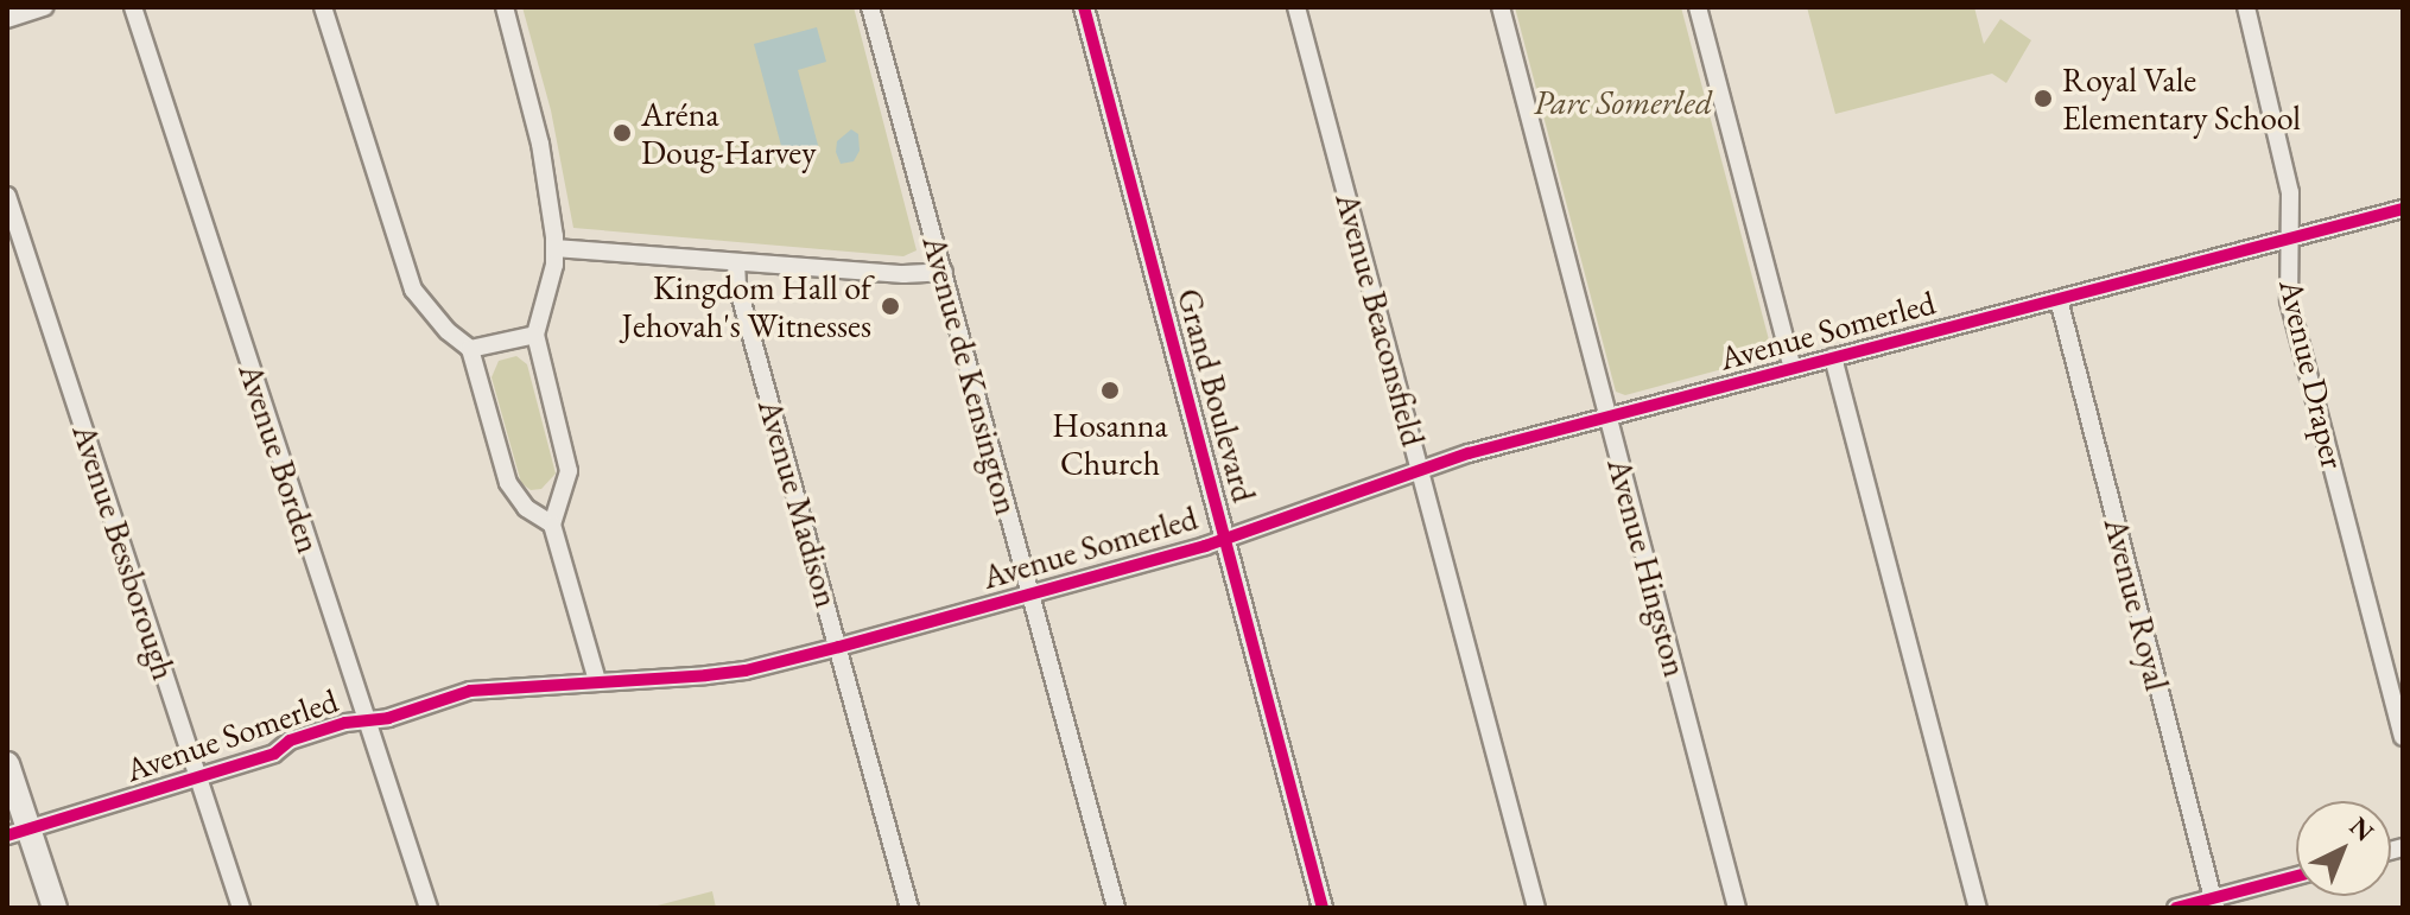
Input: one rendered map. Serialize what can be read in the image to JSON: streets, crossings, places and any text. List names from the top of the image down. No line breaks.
{"streets":{"street":["Avenue Beaconsfield","Avenue Somerled","Avenue Draper","Avenue de Kensington","Grand Boulevard","Avenue Borden","Avenue Madison","Avenue Bessborough","Avenue Hingston","Avenue Royal"]},"crossings":[["Avenue Beaconsfield","Avenue Somerled"],["Avenue Somerled","Avenue Draper"],["Avenue Somerled","Avenue de Kensington"],["Avenue Somerled","Grand Boulevard"],["Avenue Somerled","Avenue Borden"],["Avenue Somerled","Avenue Madison"],["Avenue Somerled","Avenue Bessborough"],["Avenue Somerled","Avenue Hingston"],["Avenue Somerled","Avenue Royal"]],"parks":["Parc Somerled"],"places":["Royal Vale Elementary School","Aréna Doug-Harvey","Kingdom Hall of Jehovah's Witnesses","Hosanna Church"],"north":"top right"}
